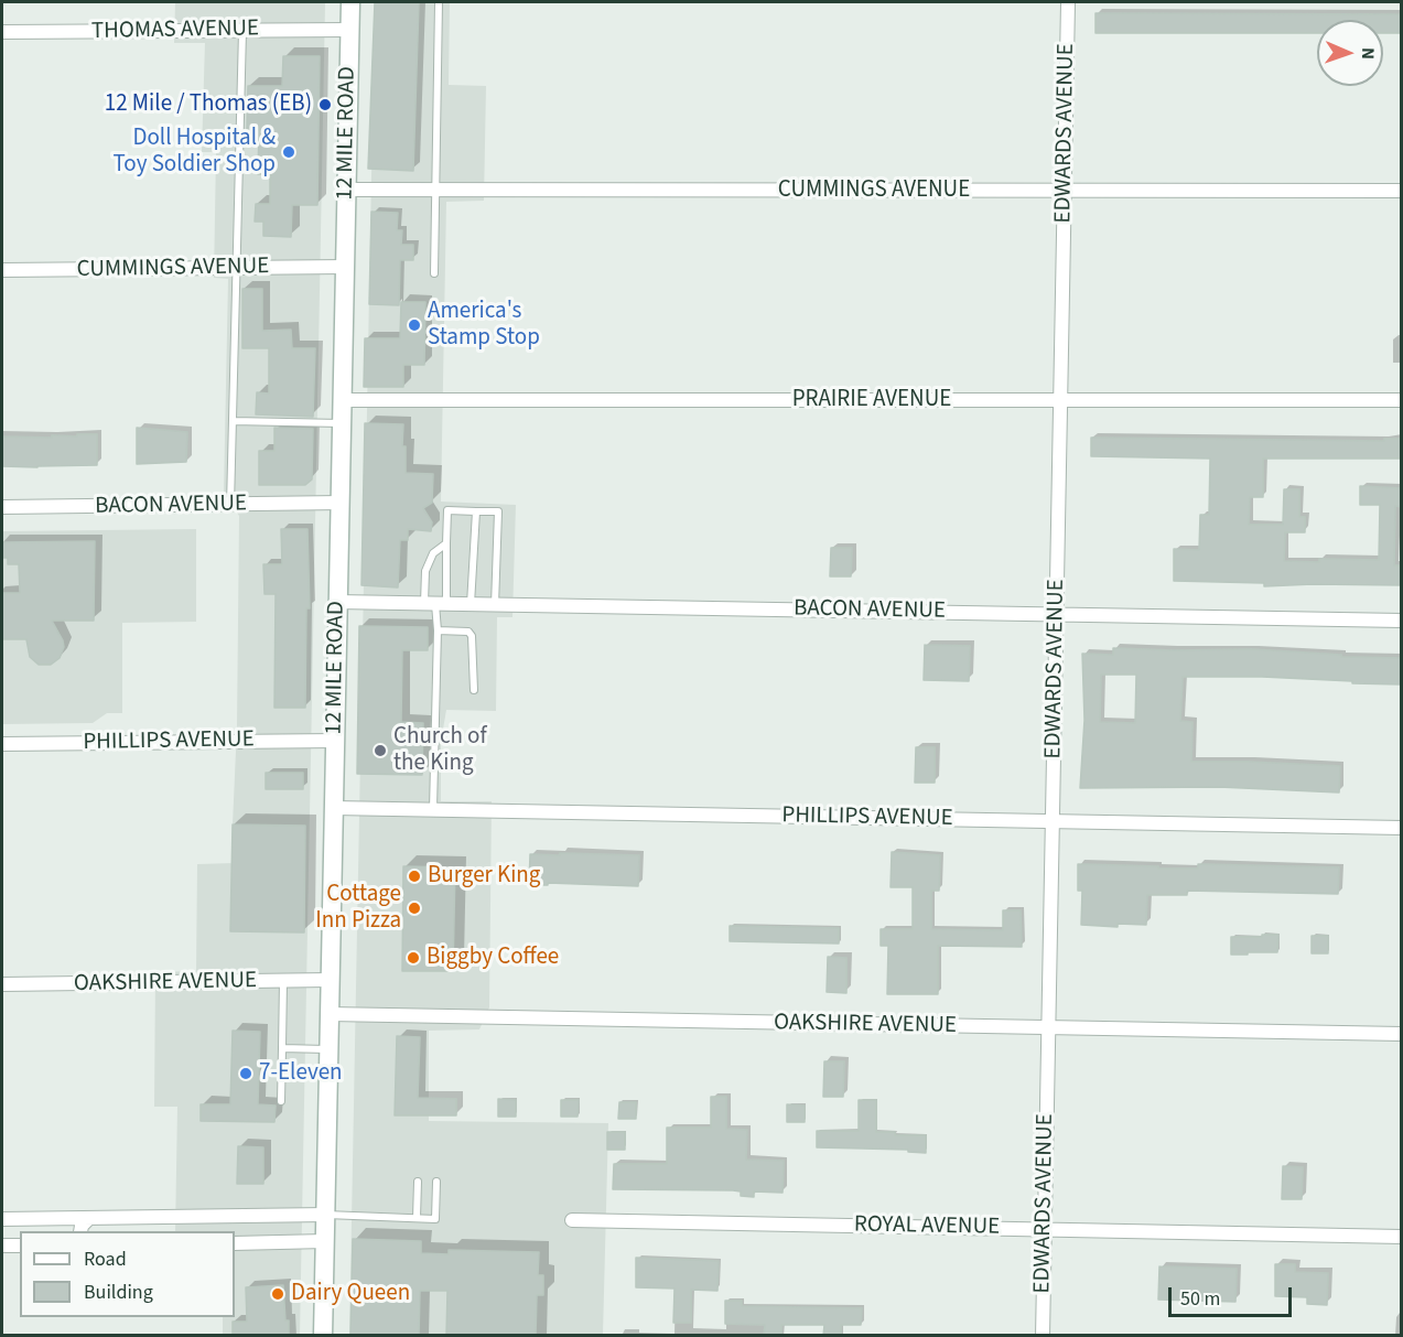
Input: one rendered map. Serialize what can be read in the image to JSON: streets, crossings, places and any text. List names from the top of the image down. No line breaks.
{"streets":{"main road":["12 MILE ROAD"],"street":["THOMAS AVENUE","EDWARDS AVENUE","CUMMINGS AVENUE","PRAIRIE AVENUE","BACON AVENUE","PHILLIPS AVENUE","OAKSHIRE AVENUE","ROYAL AVENUE"]},"crossings":[["THOMAS AVENUE","12 MILE ROAD"],["12 MILE ROAD","CUMMINGS AVENUE"],["12 MILE ROAD","PRAIRIE AVENUE"],["12 MILE ROAD","BACON AVENUE"],["12 MILE ROAD","PHILLIPS AVENUE"],["12 MILE ROAD","OAKSHIRE AVENUE"],["EDWARDS AVENUE","CUMMINGS AVENUE"],["EDWARDS AVENUE","PRAIRIE AVENUE"],["EDWARDS AVENUE","BACON AVENUE"],["EDWARDS AVENUE","PHILLIPS AVENUE"],["EDWARDS AVENUE","OAKSHIRE AVENUE"],["EDWARDS AVENUE","ROYAL AVENUE"]],"places":["12 Mile / Thomas (EB)","Doll Hospital & Toy Soldier Shop","America's Stamp Stop","Church of the King","Burger King","Cottage Inn Pizza","Biggby Coffee","7-Eleven","Dairy Queen"],"legend":["Road","Building"],"scale_bar":"50 m","north":"right"}
